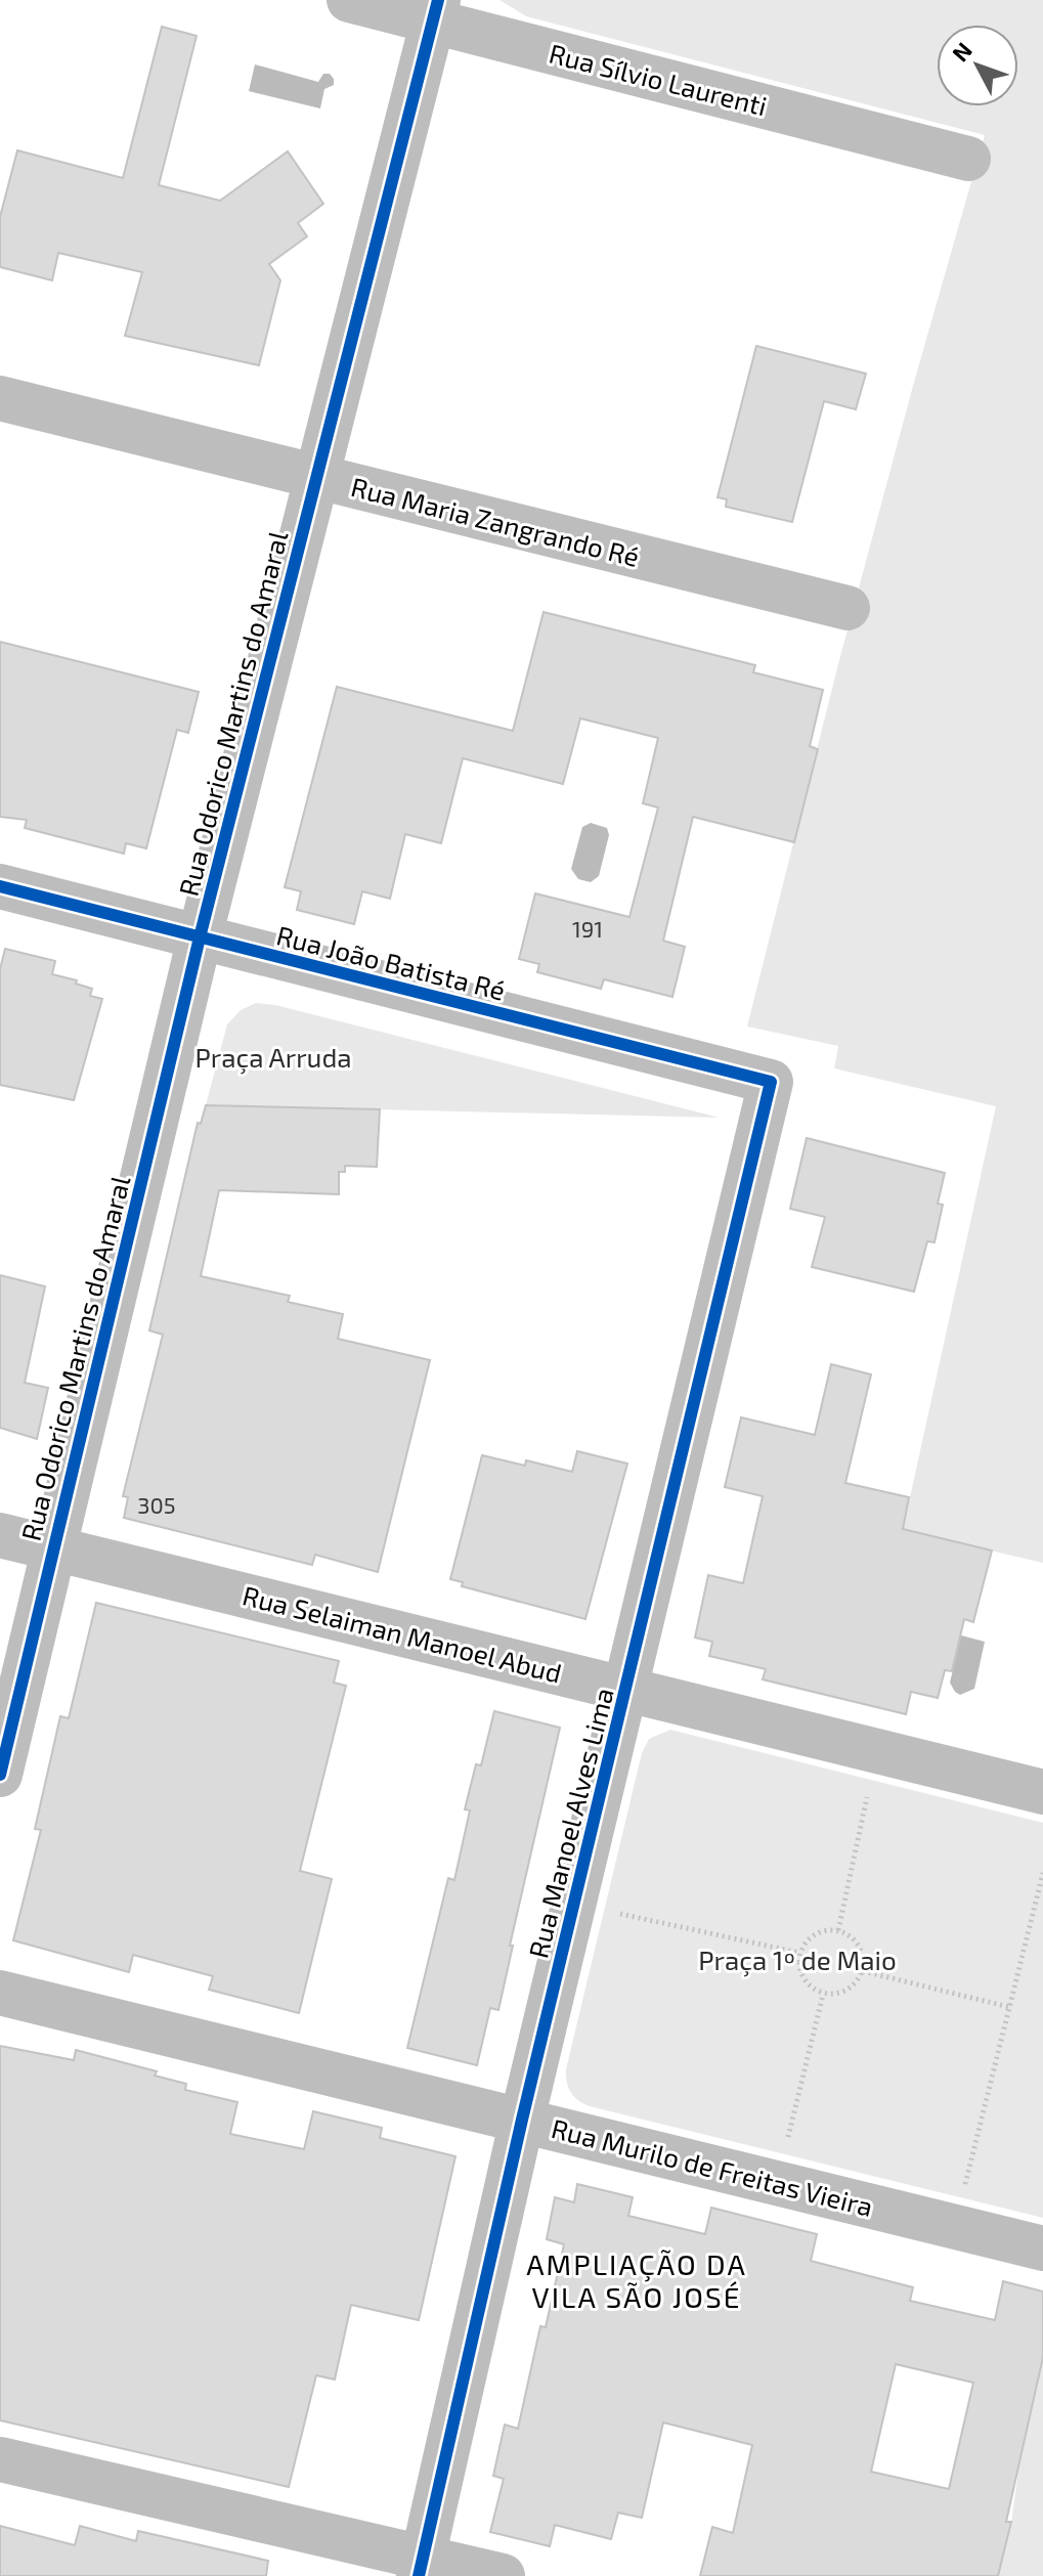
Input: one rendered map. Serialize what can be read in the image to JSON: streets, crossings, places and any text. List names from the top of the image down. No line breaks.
{"streets":{"street":["Rua Sílvio Laurenti","Rua Maria Zangrando Ré","Rua Odorico Martins do Amaral","Rua João Batista Ré","Rua Selaiman Manoel Abud","Rua Manoel Alves Lima","Rua Murilo de Freitas Vieira"]},"crossings":[["Rua Sílvio Laurenti","Rua Odorico Martins do Amaral"],["Rua Maria Zangrando Ré","Rua Odorico Martins do Amaral"],["Rua Odorico Martins do Amaral","Rua João Batista Ré"],["Rua Odorico Martins do Amaral","Rua Selaiman Manoel Abud"],["Rua João Batista Ré","Rua Manoel Alves Lima"],["Rua Selaiman Manoel Abud","Rua Manoel Alves Lima"],["Rua Manoel Alves Lima","Rua Murilo de Freitas Vieira"]],"districts":["AMPLIAÇÃO DA VILA SÃO JOSÉ"],"parks":["Praça Arruda","Praça 1º de Maio"],"house_numbers":["191","305"],"north":"top left"}
